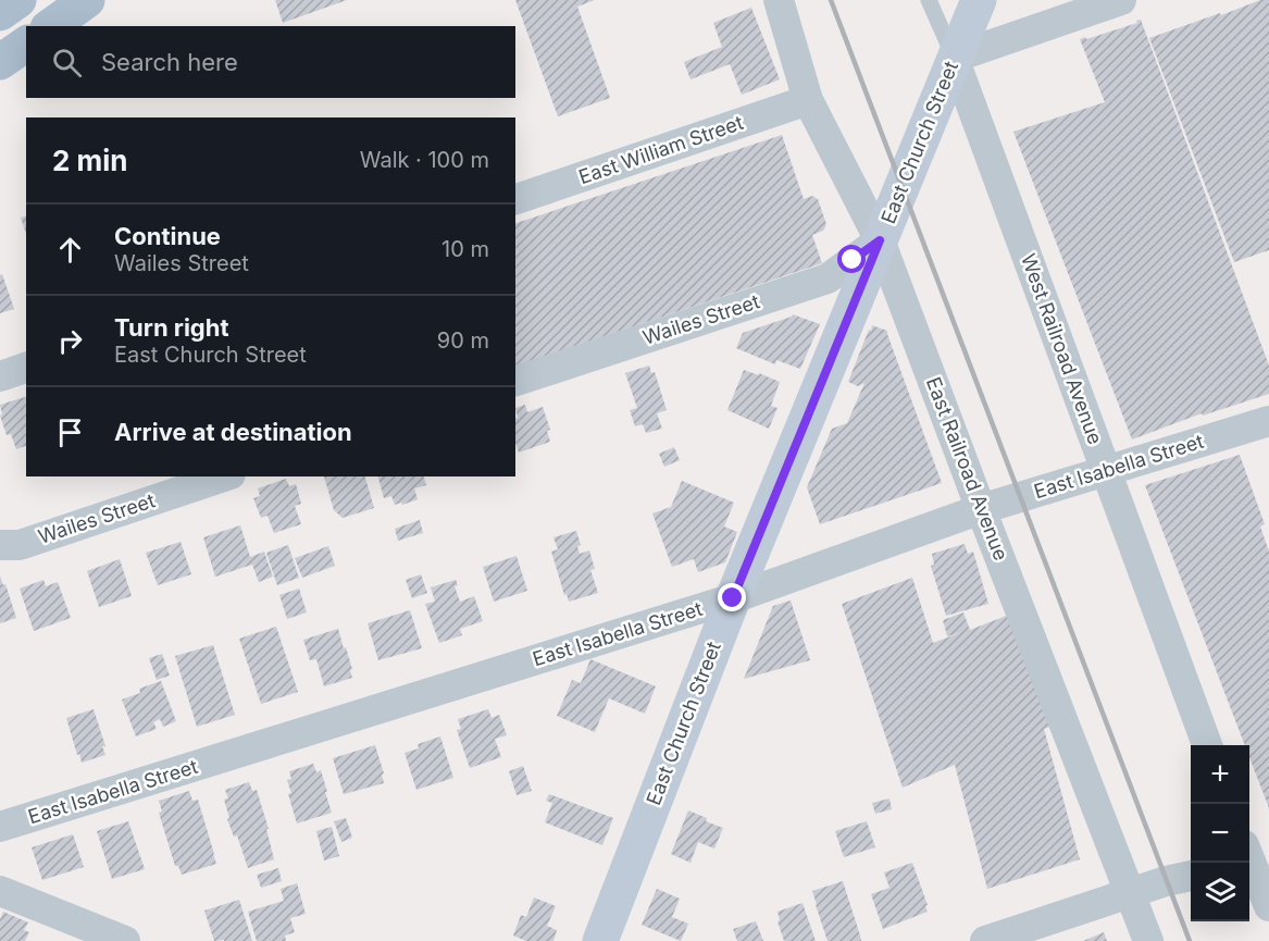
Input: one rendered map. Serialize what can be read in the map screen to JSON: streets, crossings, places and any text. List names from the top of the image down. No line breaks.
{"streets":{"street":["East Church Street","East William Street","Wailes Street","West Railroad Avenue","East Isabella Street","East Railroad Avenue"]},"crossings":[["East Church Street","Wailes Street"],["East Church Street","West Railroad Avenue"],["East Church Street","East Isabella Street"],["East Church Street","East Railroad Avenue"],["East William Street","East Railroad Avenue"],["Wailes Street","East Railroad Avenue"],["West Railroad Avenue","East Isabella Street"],["East Isabella Street","East Railroad Avenue"]],"page":{"search":"Search here","heading":["2 min","Walk · 100 m"],"list":[["Continue","Wailes Street","10 m"],["Turn right","East Church Street","90 m"],"Arrive at destination"],"map_buttons":["+","−"]}}
